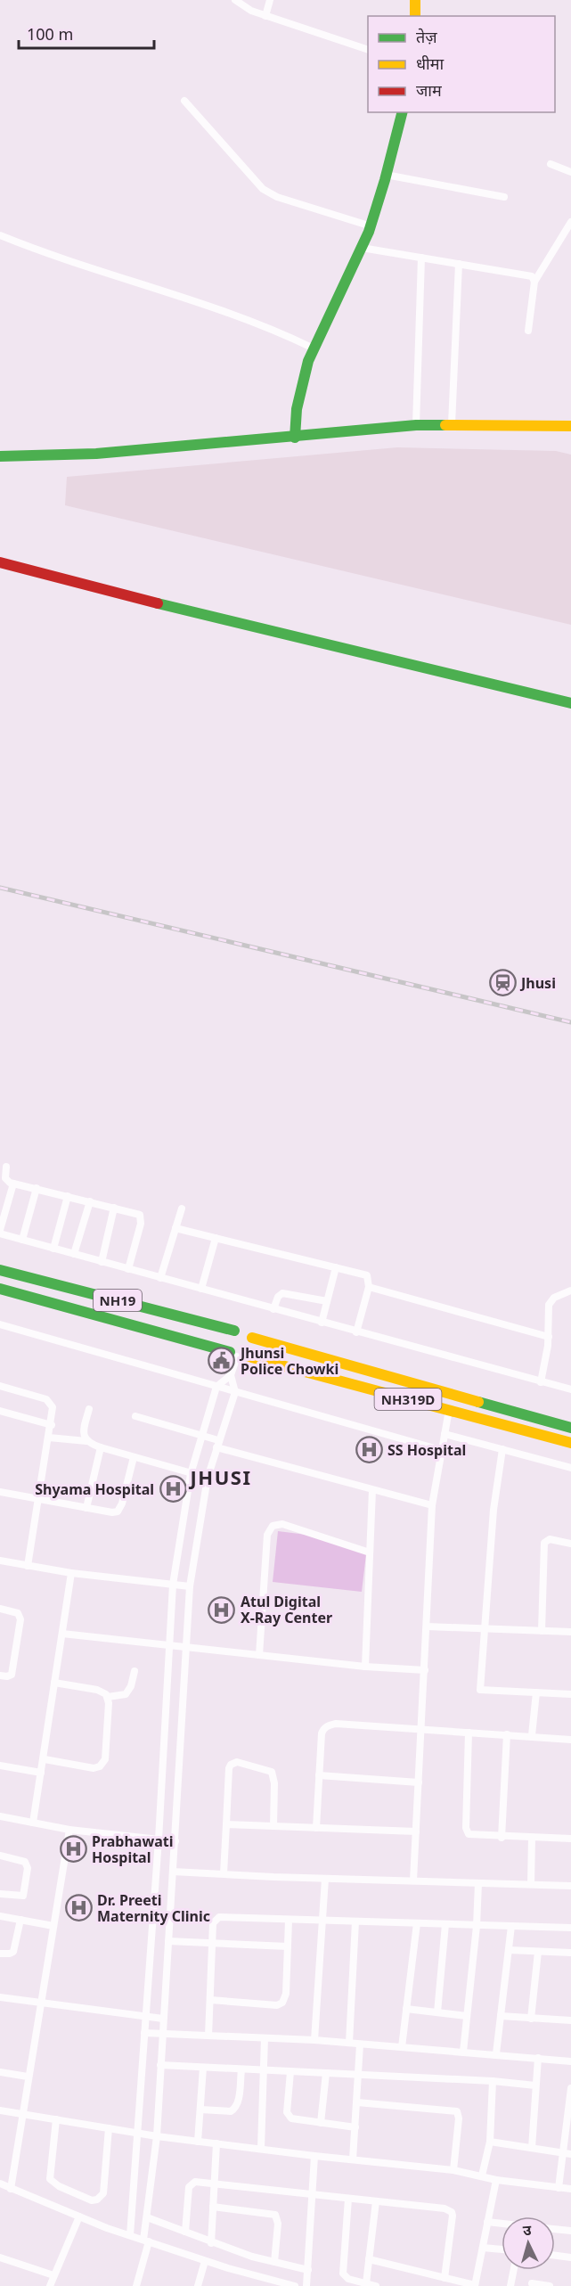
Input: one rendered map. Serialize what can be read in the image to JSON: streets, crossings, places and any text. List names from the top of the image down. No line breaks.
{"streets":{"main road":["NH19","NH319D"]},"crossings":[["NH19","NH319D"]],"districts":["JHUSI"],"places":{"station":["Jhusi"],"public building":["Jhunsi Police Chowki"],"hospital":["SS Hospital","Shyama Hospital","Atul Digital X-Ray Center","Prabhawati Hospital","Dr. Preeti Maternity Clinic"]},"legend":["तेज़","धीमा","जाम"],"scale_bar":"100 m","north":"top"}
